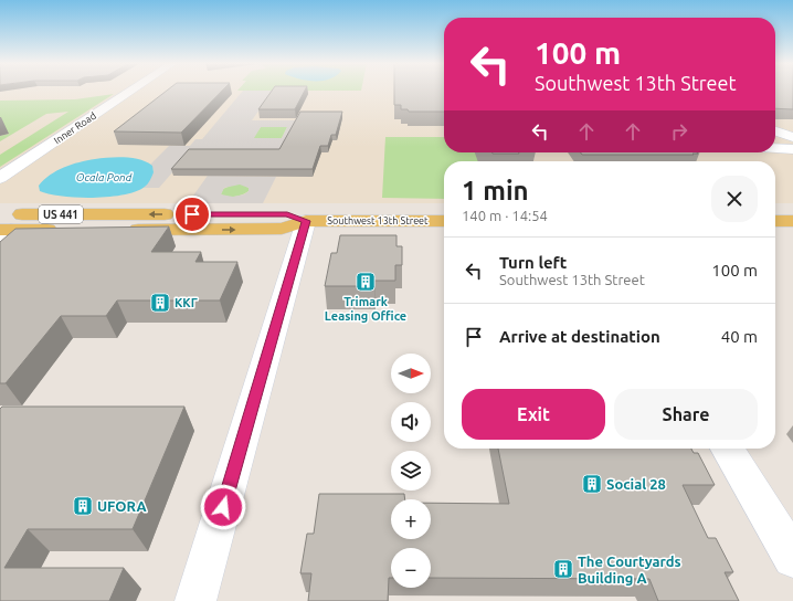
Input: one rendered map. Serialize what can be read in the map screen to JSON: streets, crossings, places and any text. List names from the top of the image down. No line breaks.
{"streets":{"main road":["US 441","Southwest 13th Street"],"street":["Inner Road"]},"water":["Ocala Pond"],"places":{"building":["Trimark Leasing Office","ΚΚΓ","Social 28","UFORA","The Courtyards Building A"]},"north":"right","page":{"turn":["100 m","Southwest 13th Street"],"heading":["1 min","140 m · 14:54"],"list":[{"name":"Turn left","note":"Southwest 13th Street","value":"100 m"},{"name":"Arrive at destination","value":"40 m"}],"map_buttons":["+","−"],"buttons":["Exit","Share"]}}
